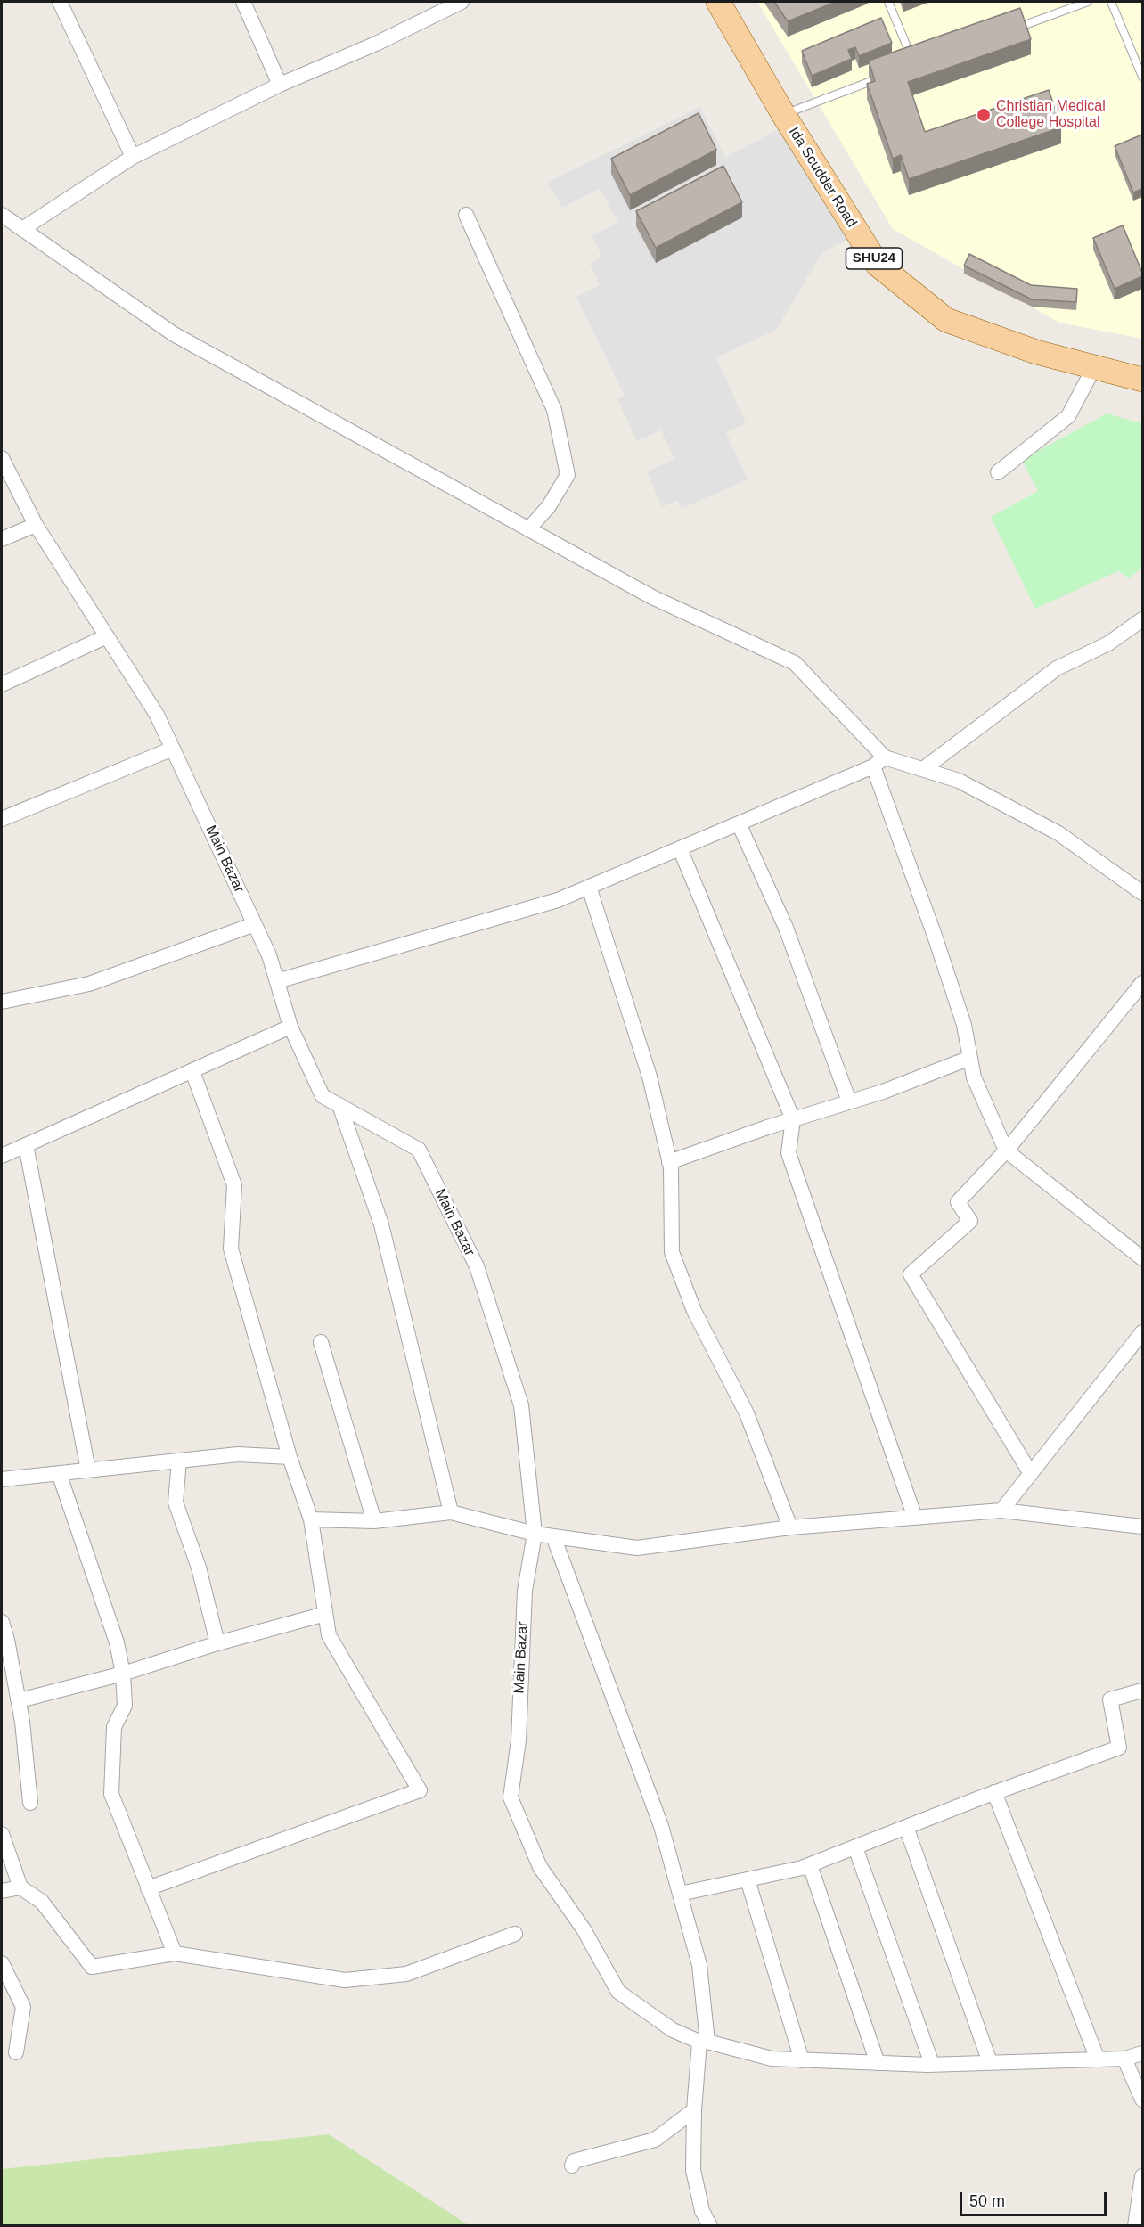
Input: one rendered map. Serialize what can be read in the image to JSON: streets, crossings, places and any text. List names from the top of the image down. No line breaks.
{"streets":{"main road":["Ida Scudder Road","SHU24"],"street":["Main Bazar"]},"places":["Christian Medical College Hospital"],"scale_bar":"50 m"}
